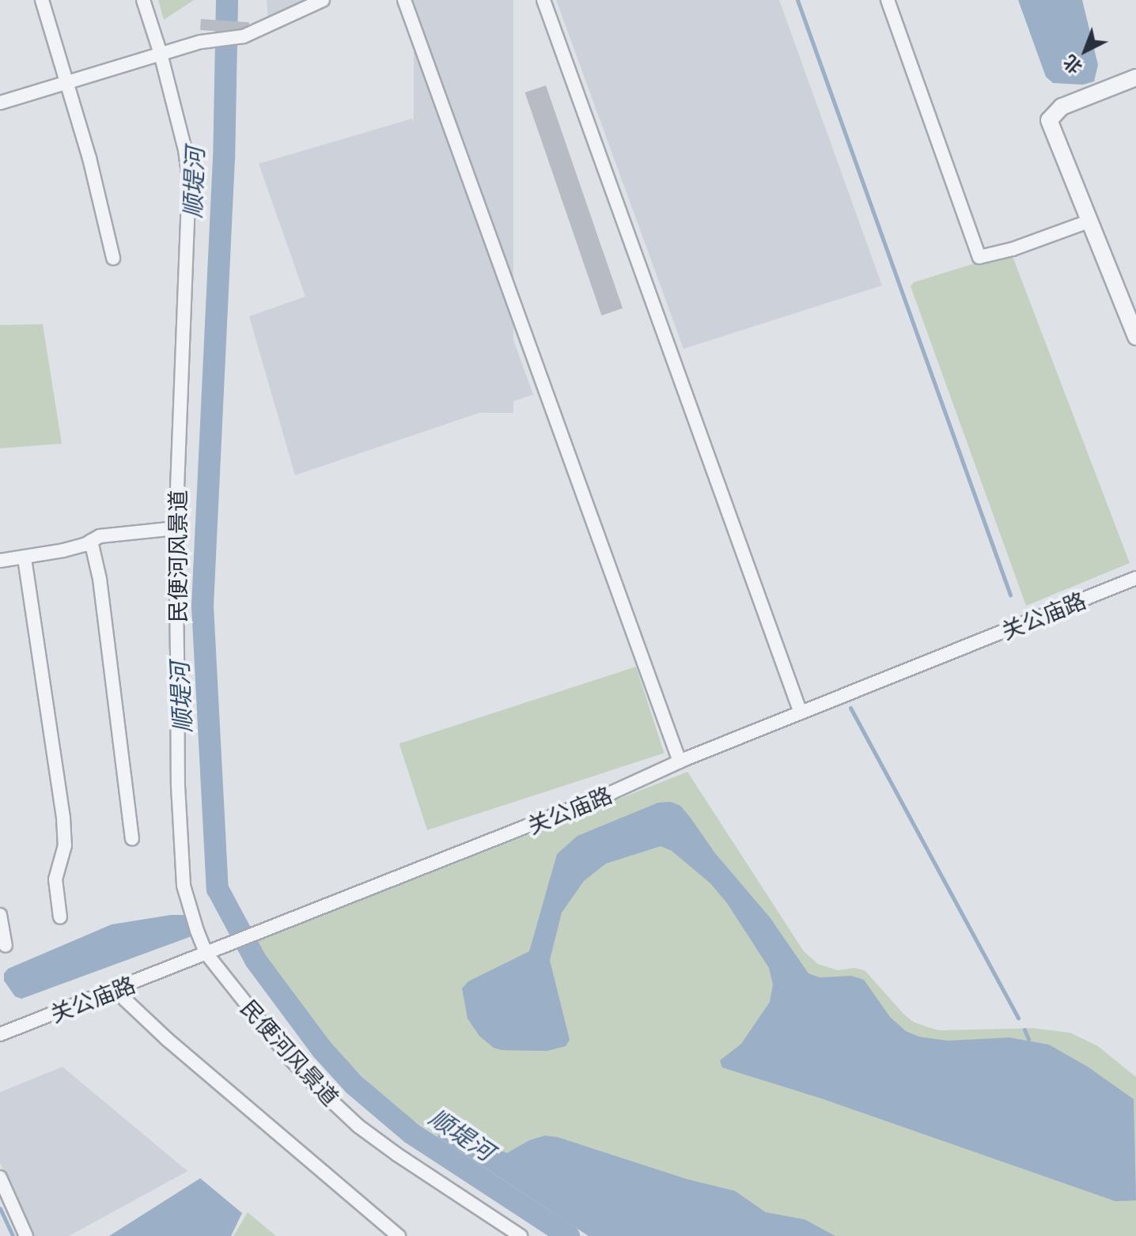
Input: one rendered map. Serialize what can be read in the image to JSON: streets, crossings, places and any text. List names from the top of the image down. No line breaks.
{"streets":{"street":["民便河风景道","关公庙路"]},"crossings":[["民便河风景道","关公庙路"]],"water":["顺堤河"],"north":"bottom left"}
